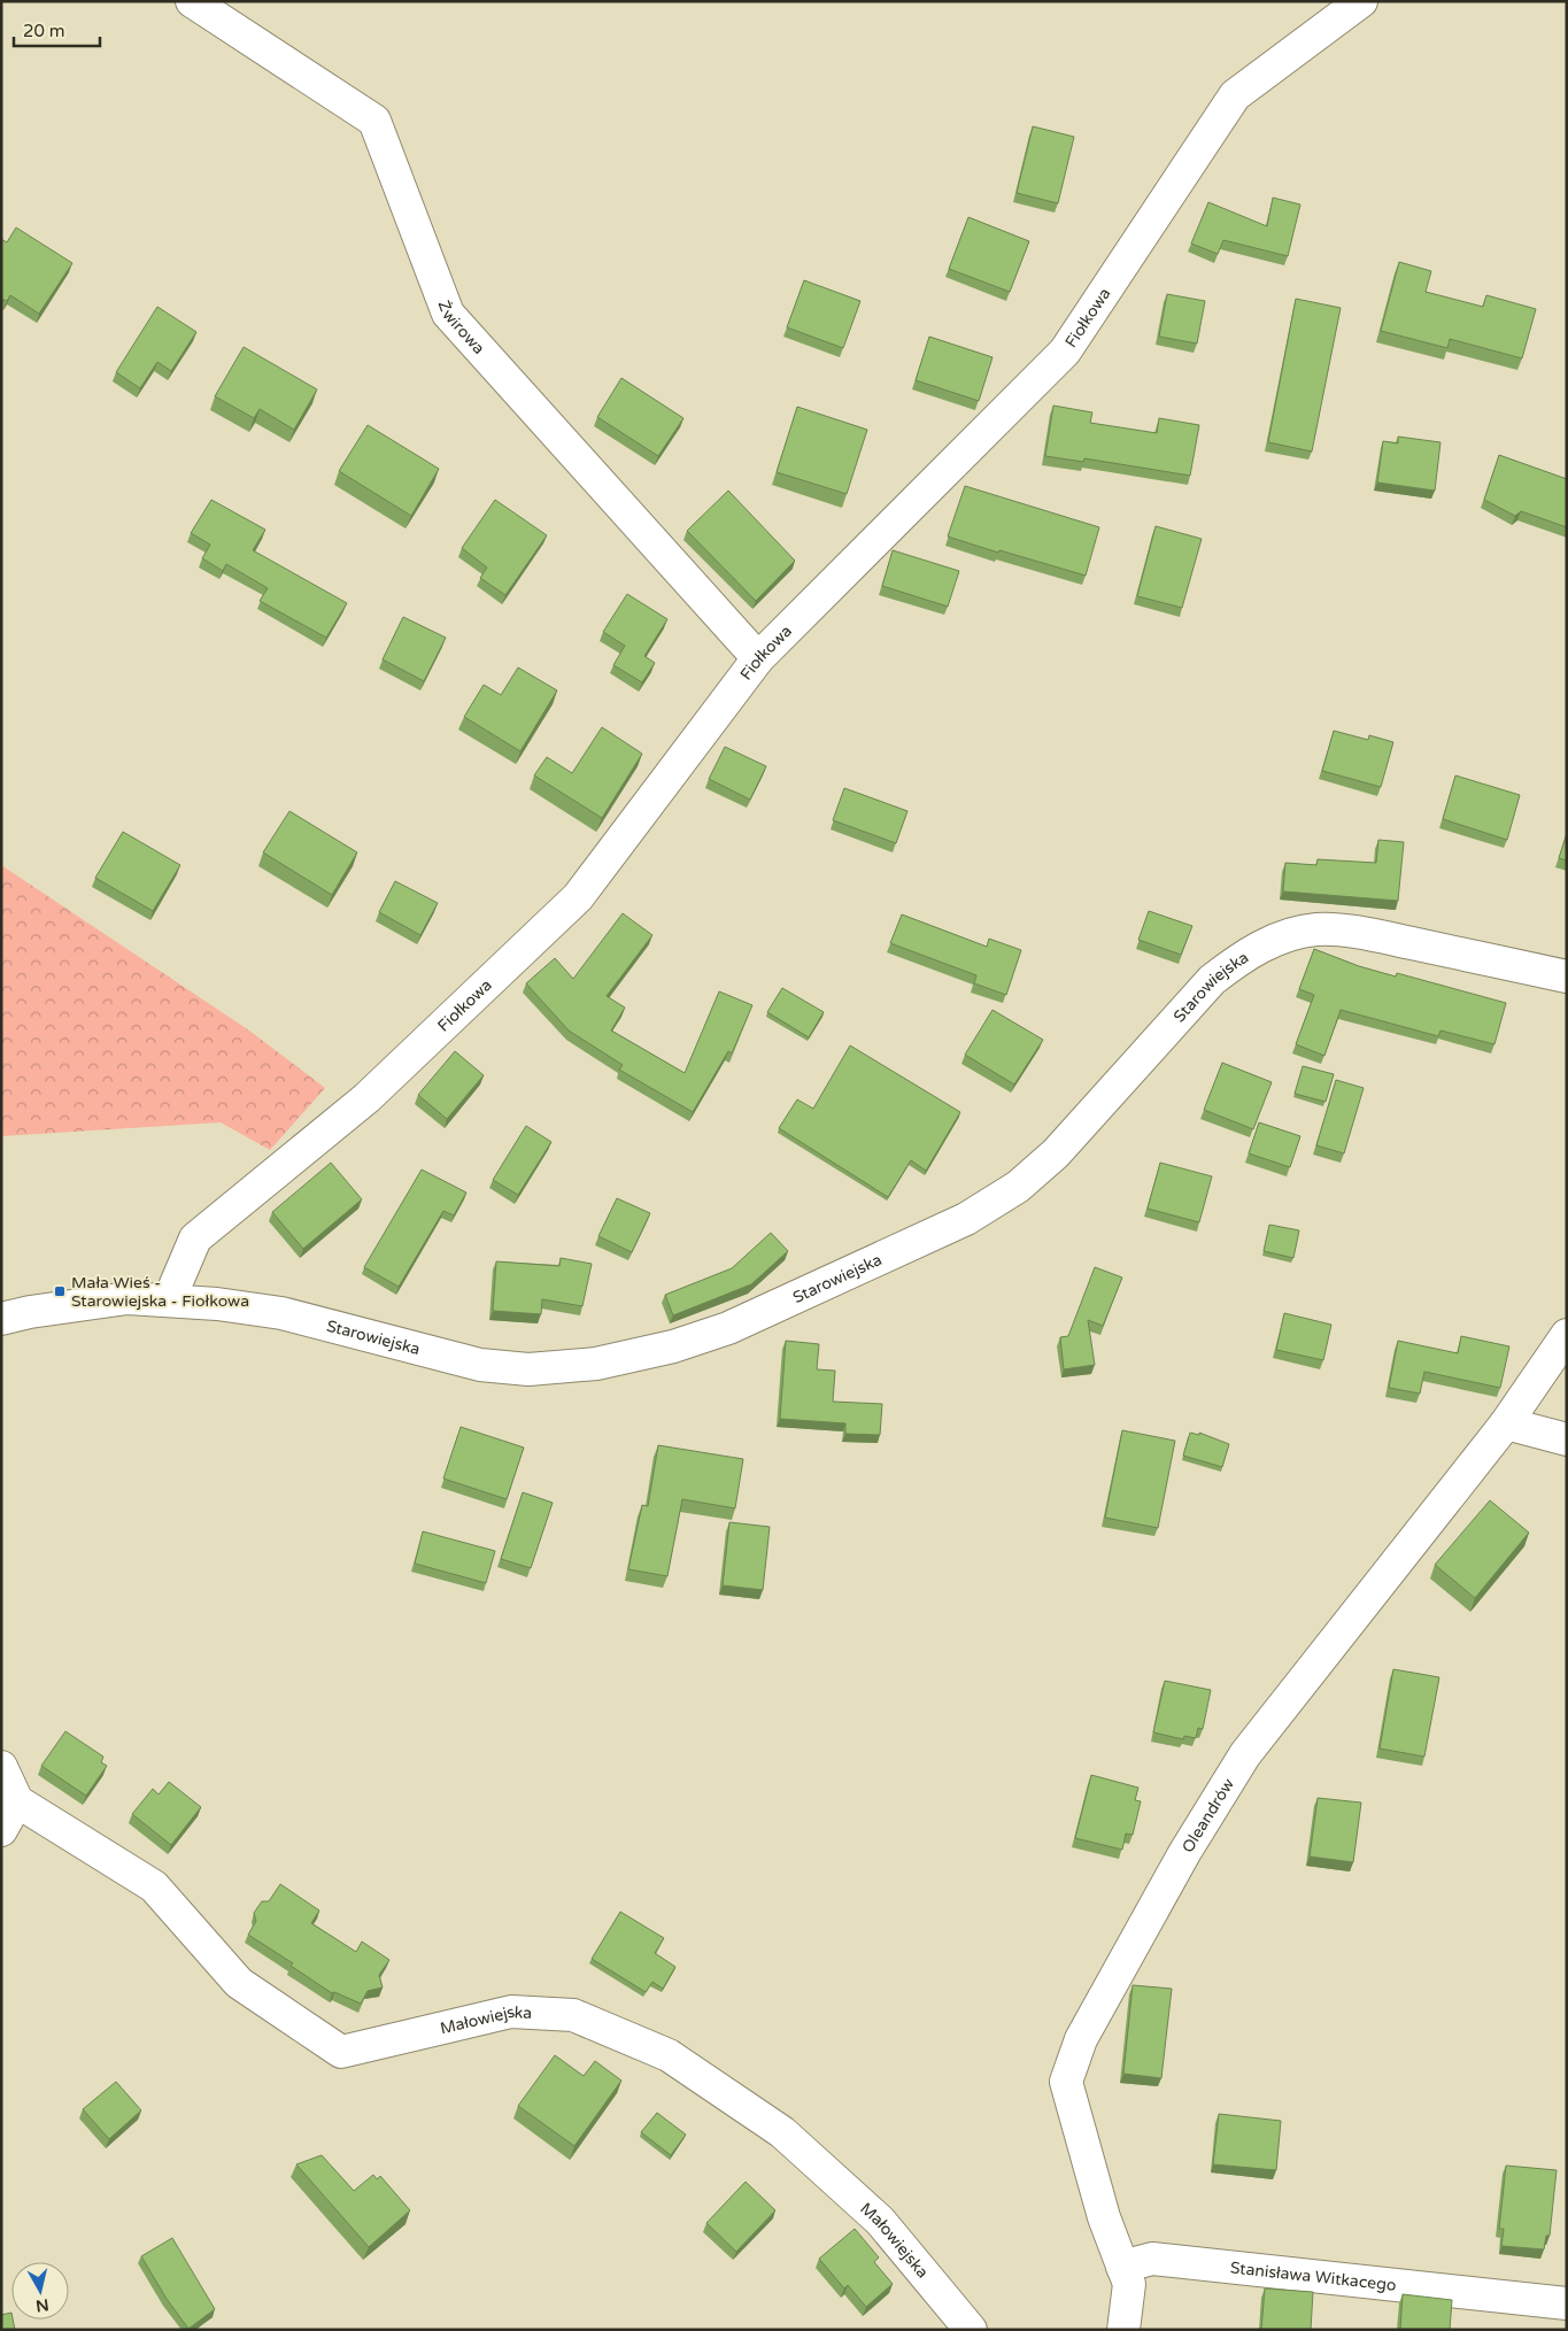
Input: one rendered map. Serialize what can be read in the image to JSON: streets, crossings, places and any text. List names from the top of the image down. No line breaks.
{"streets":{"street":["Fiołkowa","Żwirowa","Starowiejska","Oleandrów","Małowiejska","Stanisława Witkacego"]},"crossings":[["Fiołkowa","Żwirowa"],["Fiołkowa","Starowiejska"],["Oleandrów","Stanisława Witkacego"]],"places":{"transit":["Mała Wieś - Starowiejska - Fiołkowa"]},"scale_bar":"20 m","north":"bottom"}
